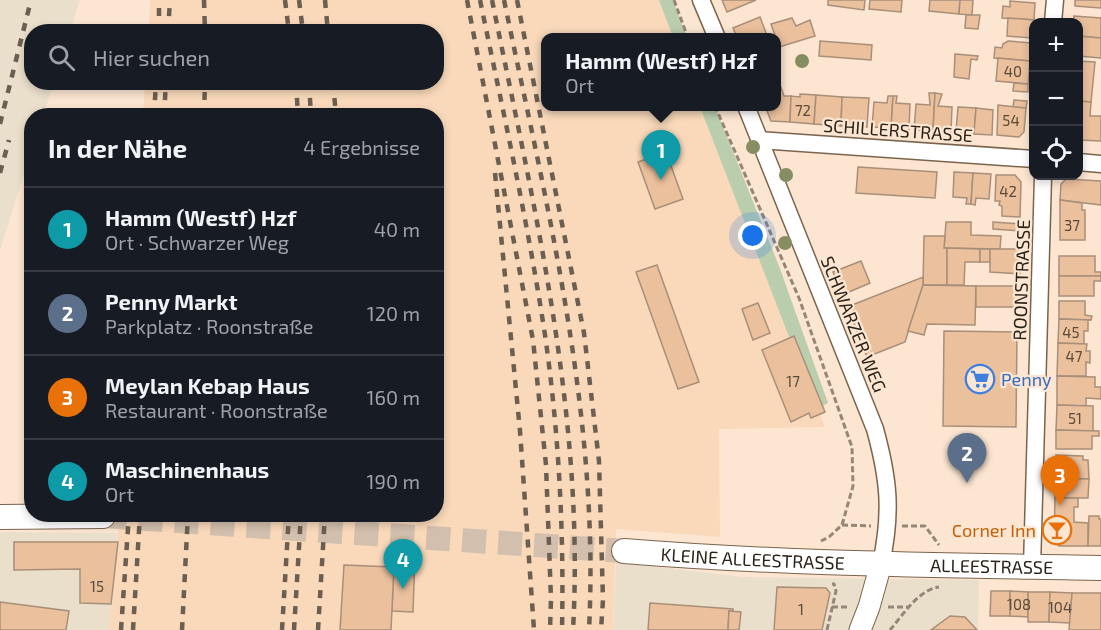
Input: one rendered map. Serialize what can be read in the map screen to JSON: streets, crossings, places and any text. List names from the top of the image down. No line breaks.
{"streets":{"main road":["KLEINE ALLEESTRASSE","ALLEESTRASSE"],"street":["SCHILLERSTRASSE","ROONSTRASSE","SCHWARZER WEG"]},"crossings":[["SCHILLERSTRASSE","SCHWARZER WEG"],["ROONSTRASSE","ALLEESTRASSE"],["SCHWARZER WEG","KLEINE ALLEESTRASSE"],["SCHWARZER WEG","ALLEESTRASSE"],["KLEINE ALLEESTRASSE","ALLEESTRASSE"]],"places":{"supermarket":["Penny"],"bar":["Corner Inn"]},"house_numbers":["40","72","54","42","37","45","47","17","51","15","108","104","1"],"page":{"map_buttons":["+","−"],"search":"Hier suchen","popup":["Hamm (Westf) Hzf","Ort"],"heading":["In der Nähe","4 Ergebnisse"],"pins":["1","2","3","4"],"list":[{"mark":"1","name":"Hamm (Westf) Hzf","note":"Ort · Schwarzer Weg","value":"40 m"},{"mark":"2","name":"Penny Markt","note":"Parkplatz · Roonstraße","value":"120 m"},{"mark":"3","name":"Meylan Kebap Haus","note":"Restaurant · Roonstraße","value":"160 m"},{"mark":"4","name":"Maschinenhaus","note":"Ort","value":"190 m"}]}}
